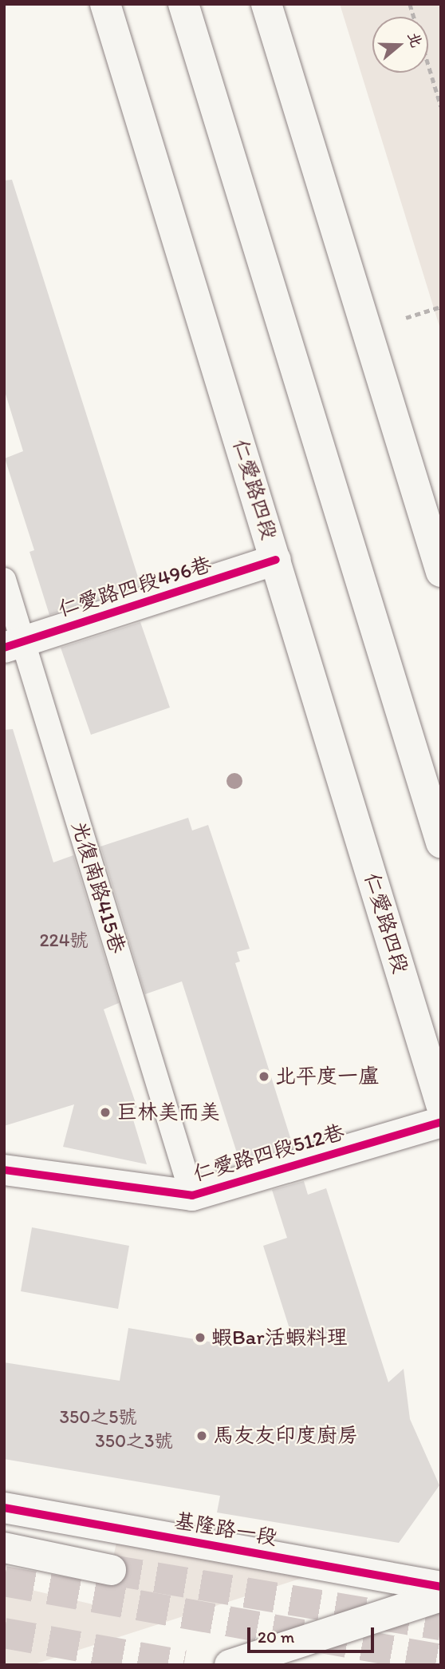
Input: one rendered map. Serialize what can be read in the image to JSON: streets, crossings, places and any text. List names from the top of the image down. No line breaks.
{"streets":{"main road":["仁愛路四段","仁愛路四段496巷","仁愛路四段512巷","基隆路一段"],"lane":["光復南路415巷"]},"crossings":[["仁愛路四段","仁愛路四段496巷"],["仁愛路四段496巷","光復南路415巷"],["光復南路415巷","仁愛路四段512巷"]],"places":["北平度一盧","巨林美而美","蝦Bar活蝦料理","馬友友印度廚房"],"house_numbers":["224號","350之5號","350之3號"],"scale_bar":"20 m","north":"right"}
